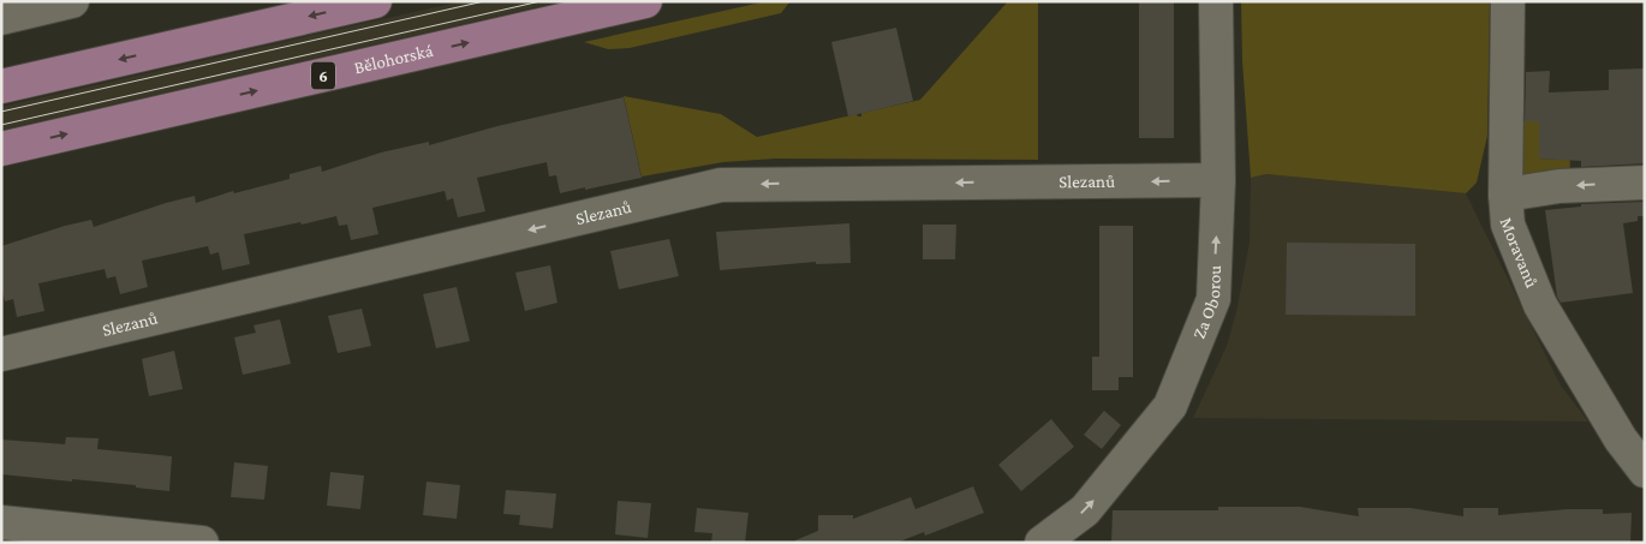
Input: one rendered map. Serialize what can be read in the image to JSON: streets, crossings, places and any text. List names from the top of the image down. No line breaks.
{"streets":{"main road":["Bělohorská","6"],"street":["Slezanů","Moravanů","Za Oborou"]},"crossings":[["Slezanů","Za Oborou"]],"one_way":["Slezanů","Za Oborou"]}
